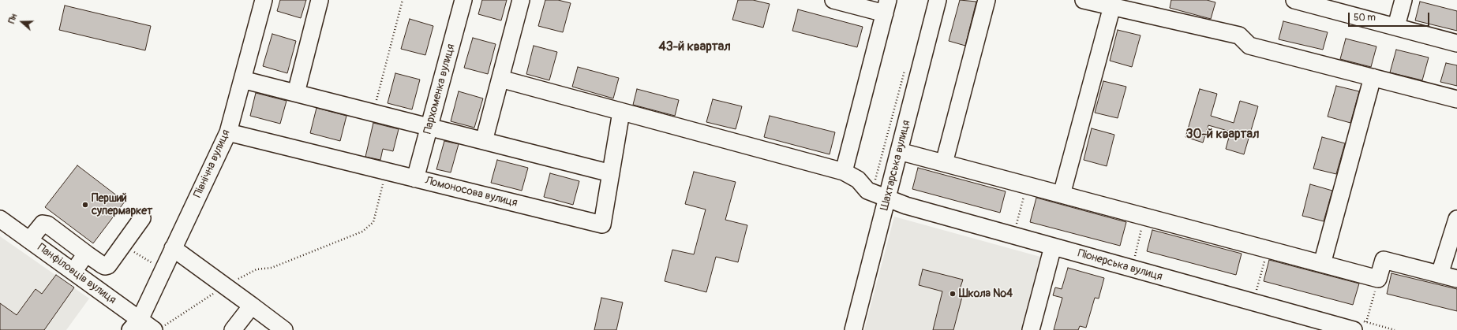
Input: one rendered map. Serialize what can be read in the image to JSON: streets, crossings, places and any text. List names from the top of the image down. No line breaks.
{"streets":{"street":["Пархоменка вулиця","Північна вулиця","Шахтарська вулиця","Ломоносова вулиця","Піонерська вулиця","Панфіловців вулиця"]},"crossings":[["Пархоменка вулиця","Ломоносова вулиця"],["Північна вулиця","Ломоносова вулиця"],["Північна вулиця","Панфіловців вулиця"],["Шахтарська вулиця","Піонерська вулиця"],["Ломоносова вулиця","Піонерська вулиця"]],"districts":["43-й квартал","30-й квартал"],"places":["Перший супермаркет","Школа №4"],"scale_bar":"50 m","north":"left"}
